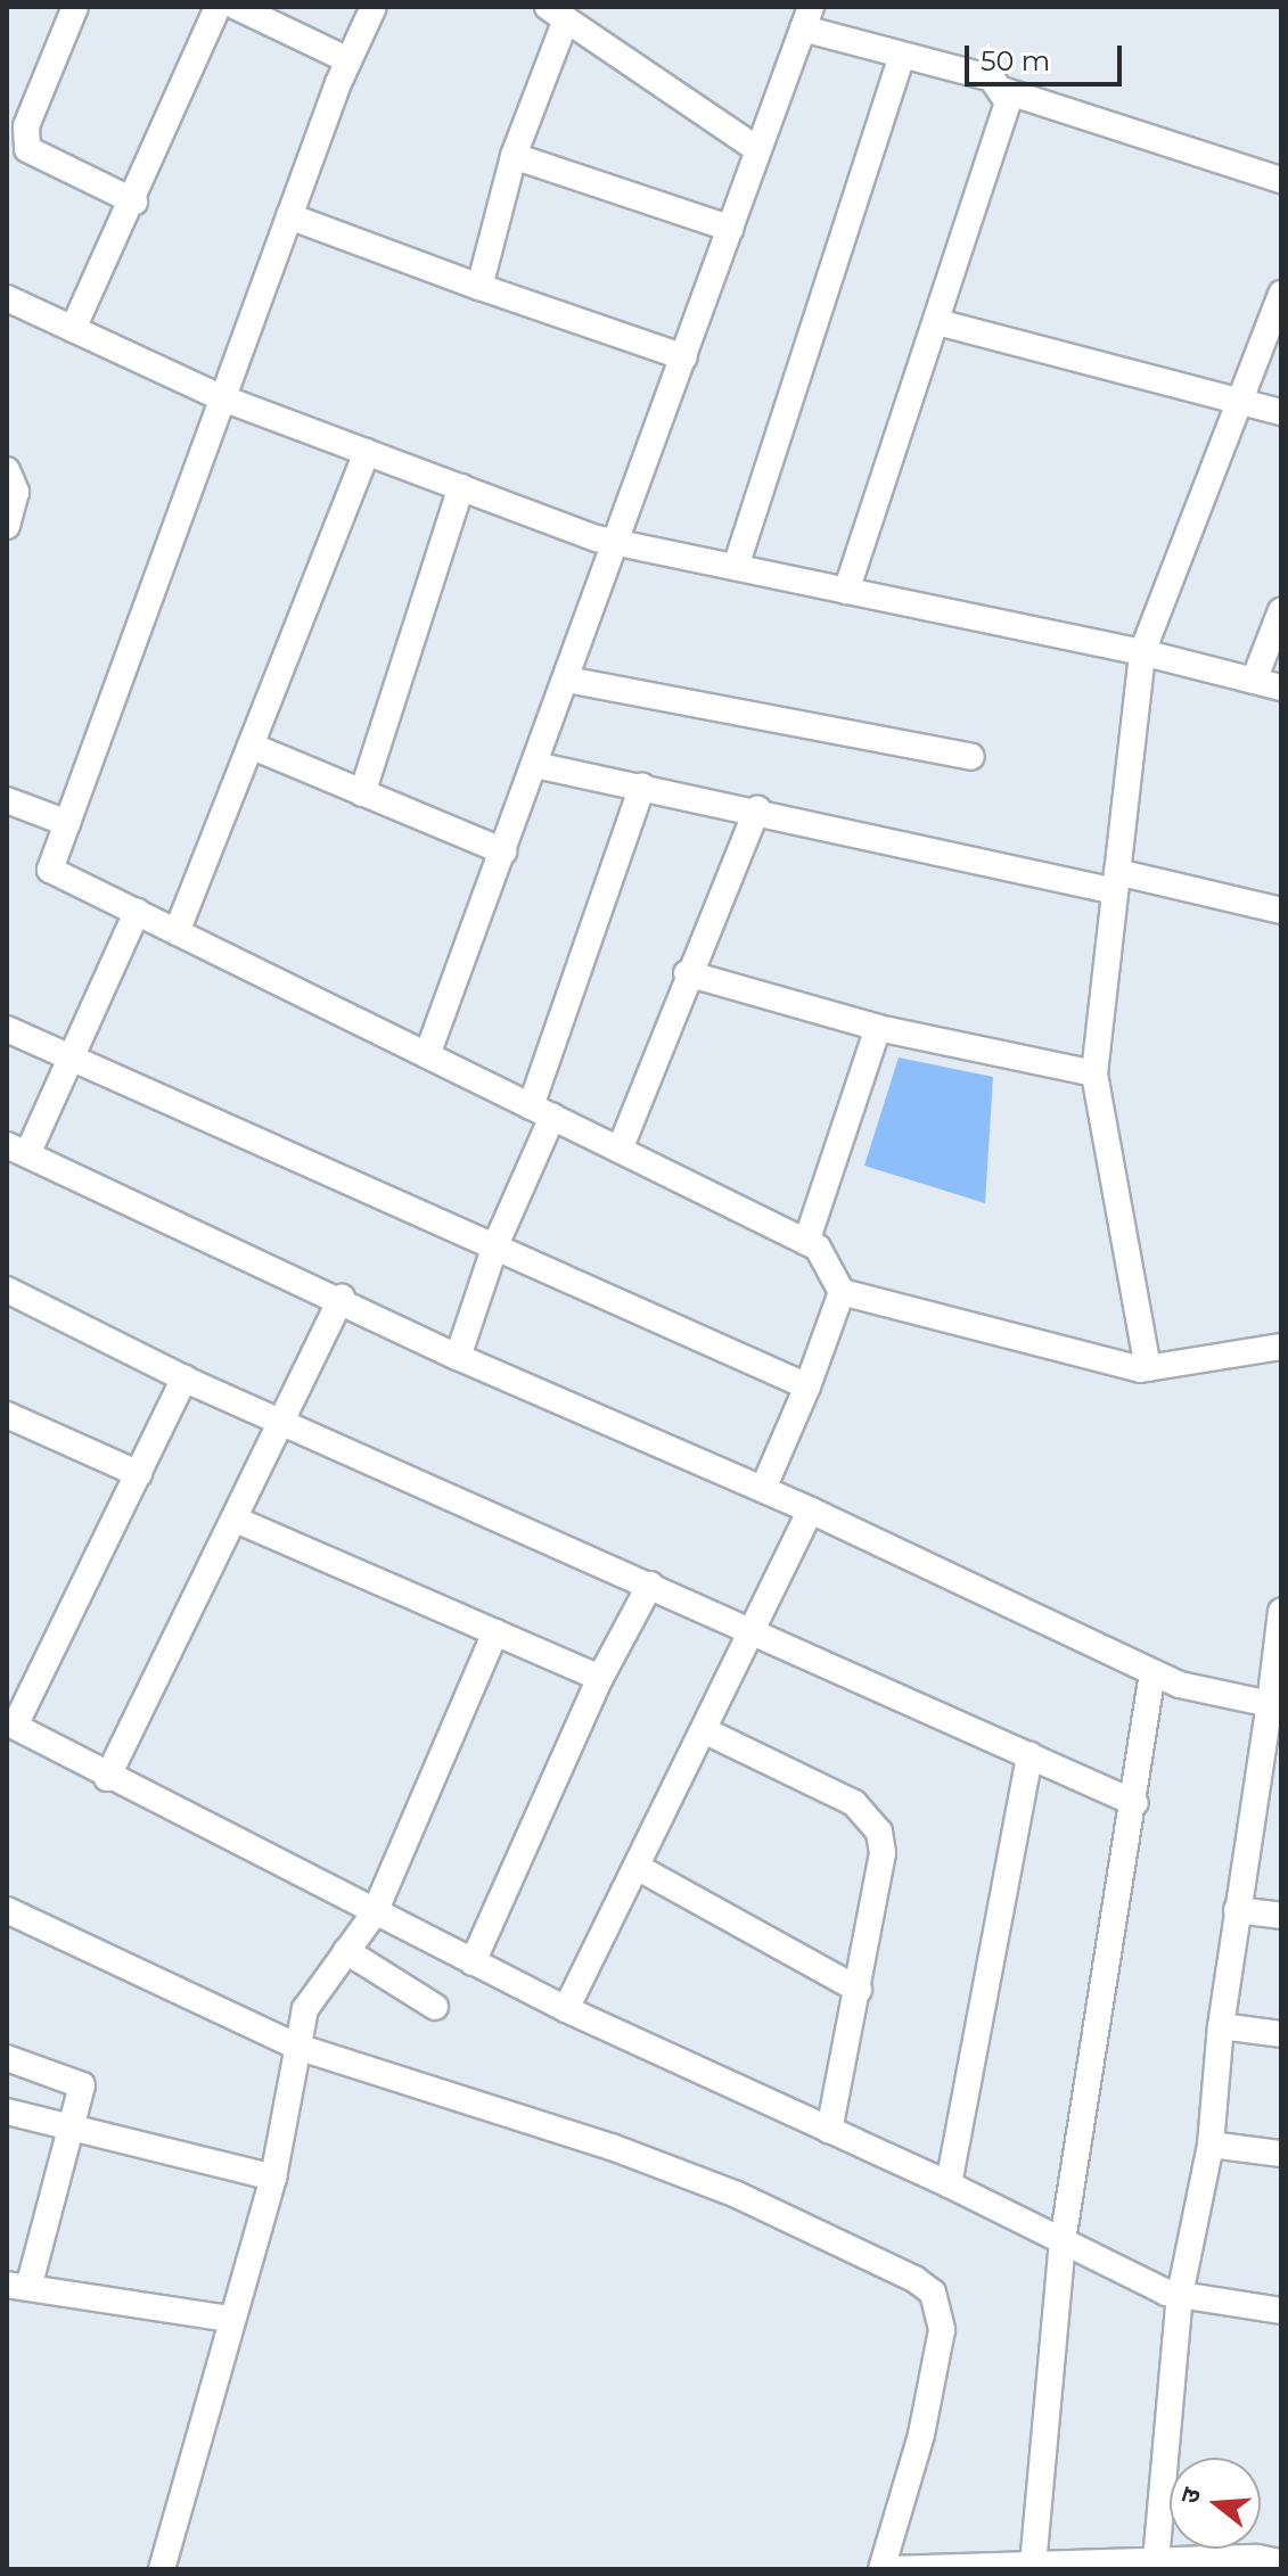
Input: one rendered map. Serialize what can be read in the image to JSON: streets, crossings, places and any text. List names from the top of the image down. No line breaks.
{"scale_bar":"50 m","north":"left"}
